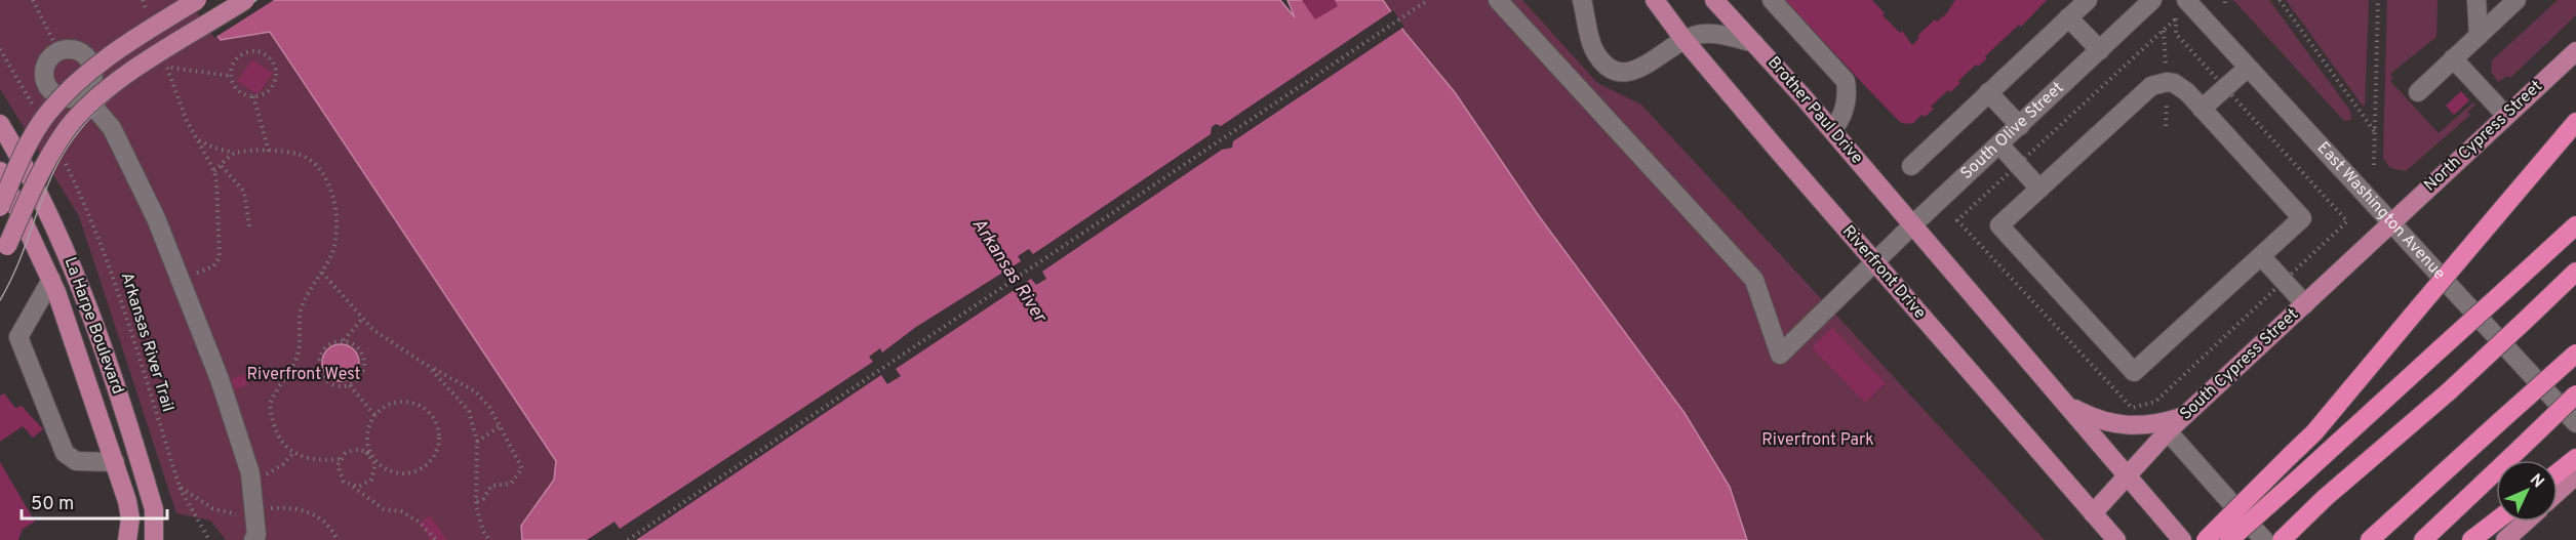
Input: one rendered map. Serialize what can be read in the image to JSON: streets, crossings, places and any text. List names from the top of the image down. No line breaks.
{"streets":{"main road":["Brother Paul Drive","North Cypress Street","Riverfront Drive","La Harpe Boulevard","South Cypress Street"],"street":["South Olive Street","East Washington Avenue"],"path":["Arkansas River Trail"]},"crossings":[["Brother Paul Drive","South Olive Street"],["South Olive Street","Riverfront Drive"],["North Cypress Street","East Washington Avenue"],["North Cypress Street","South Cypress Street"],["East Washington Avenue","South Cypress Street"],["Riverfront Drive","South Cypress Street"]],"water":["Arkansas River"],"parks":["Riverfront West","Riverfront Park"],"scale_bar":"50 m","north":"top right"}
